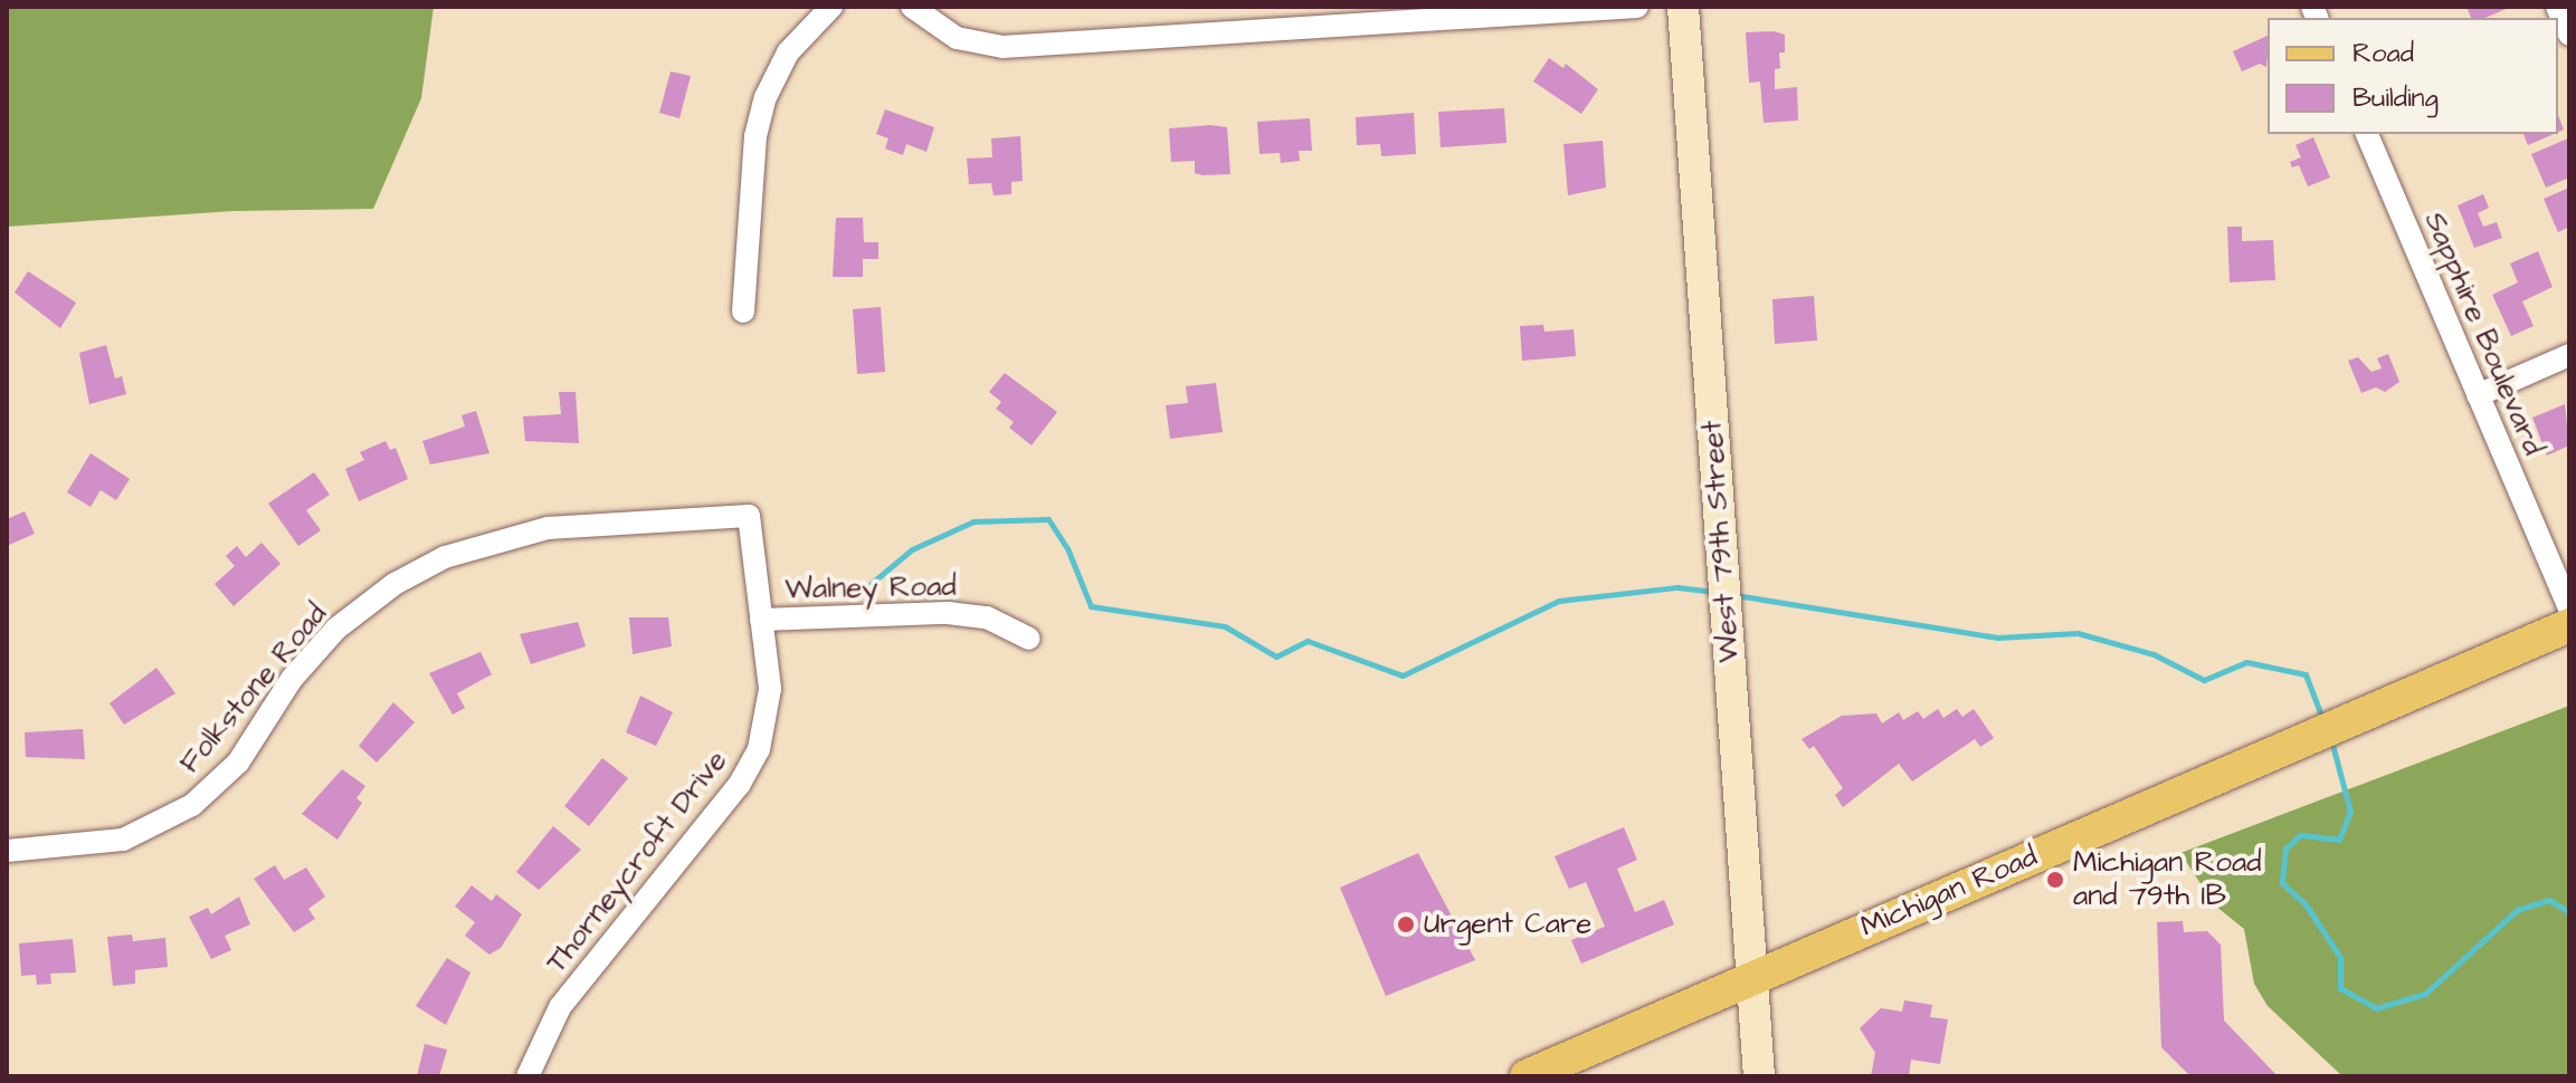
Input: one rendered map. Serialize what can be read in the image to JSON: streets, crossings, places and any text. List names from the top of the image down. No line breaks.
{"streets":{"main road":["West 79th Street","Michigan Road"],"street":["Sapphire Boulevard","Walney Road","Folkstone Road","Thorneycroft Drive"]},"crossings":[["West 79th Street","Michigan Road"],["Walney Road","Thorneycroft Drive"],["Folkstone Road","Thorneycroft Drive"]],"places":["Michigan Road and 79th IB","Urgent Care"],"legend":["Road","Building"]}
